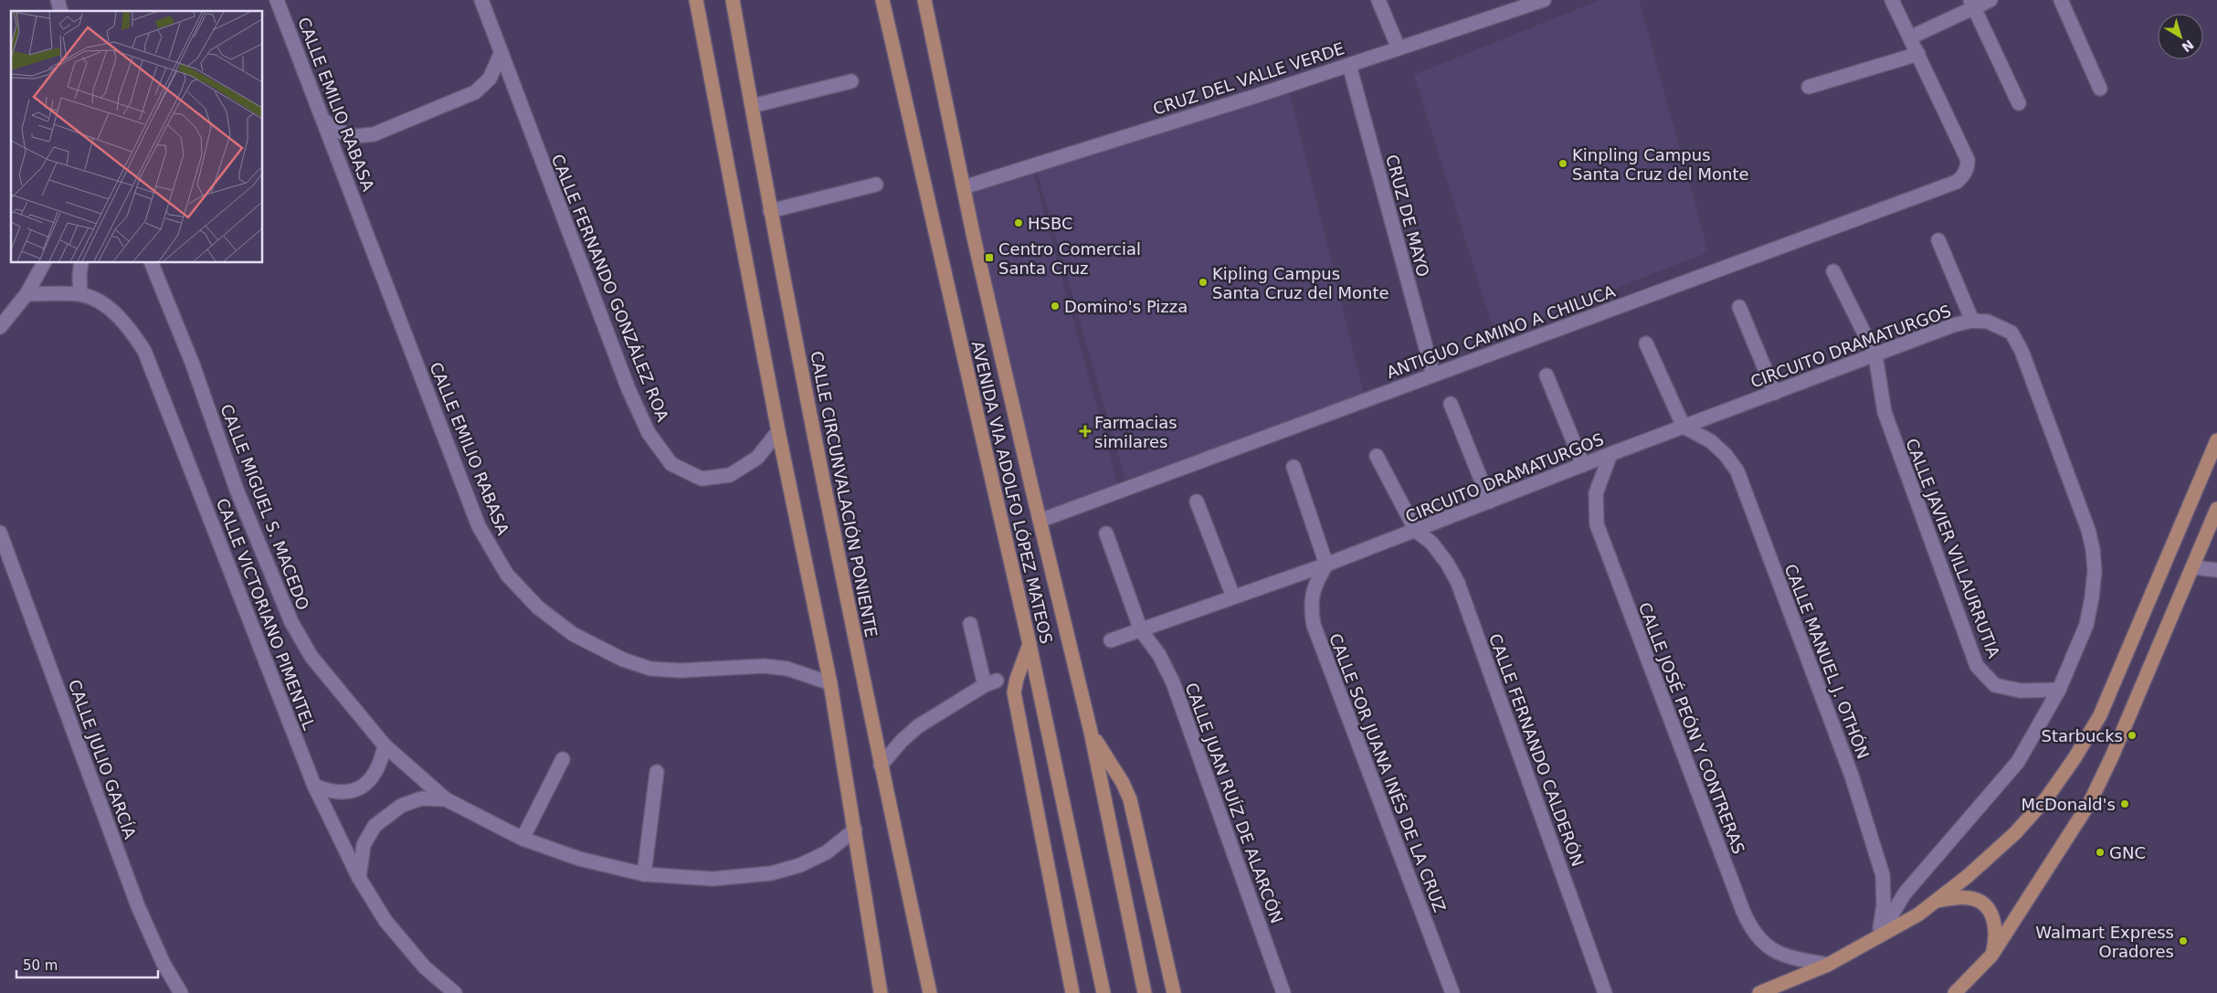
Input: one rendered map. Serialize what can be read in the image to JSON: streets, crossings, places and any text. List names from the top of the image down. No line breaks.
{"streets":{"main road":["AVENIDA VIA ADOLFO LÓPEZ MATEOS","CALLE CIRCUNVALACIÓN PONIENTE"],"street":["CRUZ DEL VALLE VERDE","CALLE EMILIO RABASA","CRUZ DE MAYO","CALLE FERNANDO GONZÁLEZ ROA","ANTIGUO CAMINO A CHILUCA","CIRCUITO DRAMATURGOS","CALLE MIGUEL S. MACEDO","CALLE JAVIER VILLAURRUTIA","CALLE VICTORIANO PIMENTEL","CALLE MANUEL J. OTHÓN","CALLE JOSÉ PEÓN Y CONTRERAS","CALLE FERNANDO CALDERÓN","CALLE JULIO GARCÍA","CALLE SOR JUANA INÉS DE LA CRUZ","CALLE JUAN RUÍZ DE ALARCÓN"]},"crossings":[["CRUZ DEL VALLE VERDE","CRUZ DE MAYO"],["CRUZ DEL VALLE VERDE","AVENIDA VIA ADOLFO LÓPEZ MATEOS"],["CRUZ DE MAYO","ANTIGUO CAMINO A CHILUCA"],["ANTIGUO CAMINO A CHILUCA","AVENIDA VIA ADOLFO LÓPEZ MATEOS"],["CIRCUITO DRAMATURGOS","CALLE JAVIER VILLAURRUTIA"],["CIRCUITO DRAMATURGOS","CALLE MANUEL J. OTHÓN"],["CIRCUITO DRAMATURGOS","CALLE JOSÉ PEÓN Y CONTRERAS"],["CIRCUITO DRAMATURGOS","CALLE FERNANDO CALDERÓN"],["CIRCUITO DRAMATURGOS","CALLE SOR JUANA INÉS DE LA CRUZ"],["CIRCUITO DRAMATURGOS","CALLE JUAN RUÍZ DE ALARCÓN"]],"places":{"other":["Kinpling Campus Santa Cruz del Monte","HSBC","Kipling Campus Santa Cruz del Monte","Domino's Pizza","Starbucks","McDonald's","GNC","Walmart Express Oradores"],"transit":["Centro Comercial Santa Cruz"],"health":["Farmacias similares"]},"scale_bar":"50 m","north":"bottom right"}
